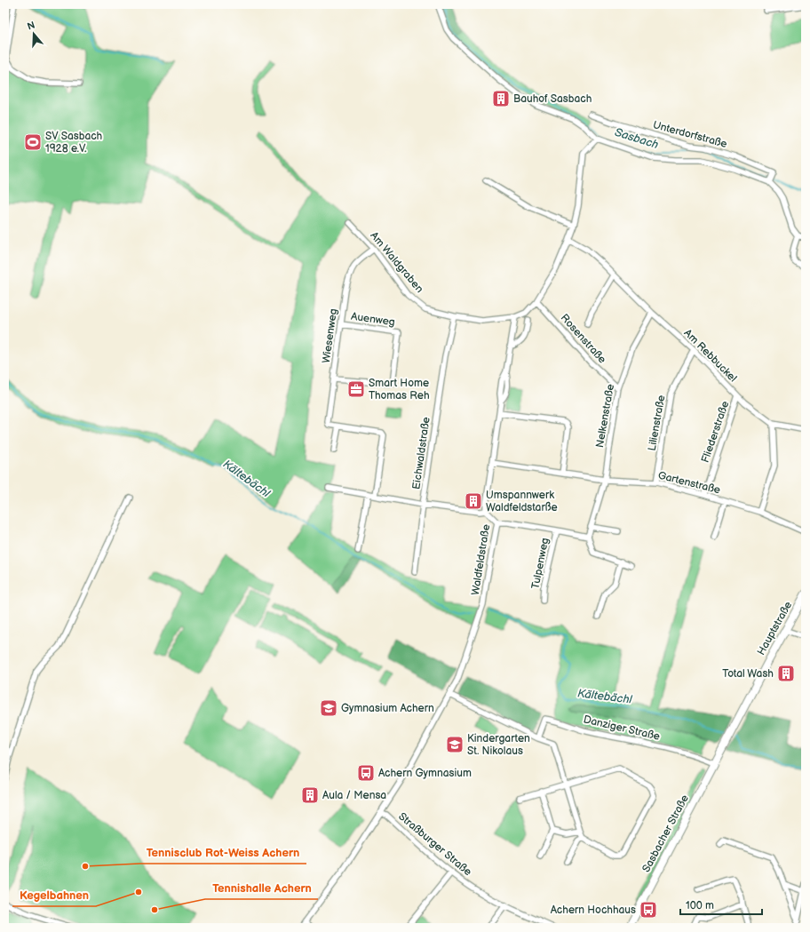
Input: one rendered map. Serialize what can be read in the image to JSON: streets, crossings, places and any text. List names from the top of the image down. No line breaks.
{"streets":{"street":["Unterdorfstraße","Am Waldgraben","Auenweg","Wiesenweg","Rosenstraße","Am Rebbuckel","Nelkenstraße","Lilienstraße","Fliederstraße","Eichwaldstraße","Gartenstraße","Waldfeldstraße","Tulpenweg","Hauptstraße","Danziger Straße","Sasbacher Straße","Straßburger Straße"]},"crossings":[["Am Waldgraben","Wiesenweg"],["Am Waldgraben","Eichwaldstraße"],["Am Waldgraben","Waldfeldstraße"],["Auenweg","Wiesenweg"],["Rosenstraße","Nelkenstraße"],["Am Rebbuckel","Nelkenstraße"],["Am Rebbuckel","Lilienstraße"],["Am Rebbuckel","Fliederstraße"],["Nelkenstraße","Gartenstraße"],["Lilienstraße","Gartenstraße"],["Fliederstraße","Gartenstraße"],["Gartenstraße","Waldfeldstraße"],["Waldfeldstraße","Straßburger Straße"],["Hauptstraße","Sasbacher Straße"],["Danziger Straße","Sasbacher Straße"]],"water":["Sasbach","Kältebächl"],"places":{"building":["Bauhof Sasbach","Umspannwerk Waldfeldstarße","Total Wash","Aula / Mensa"],"sports":["SV Sasbach 1928 e.V."],"office":["Smart Home Thomas Reh"],"school or university":["Gymnasium Achern","Kindergarten St. Nikolaus"],"bus stop":["Achern Gymnasium","Achern Hochhaus"],"other":["Tennisclub Rot-Weiss Achern","Kegelbahnen","Tennishalle Achern"]},"scale_bar":"100 m","north":"top"}
